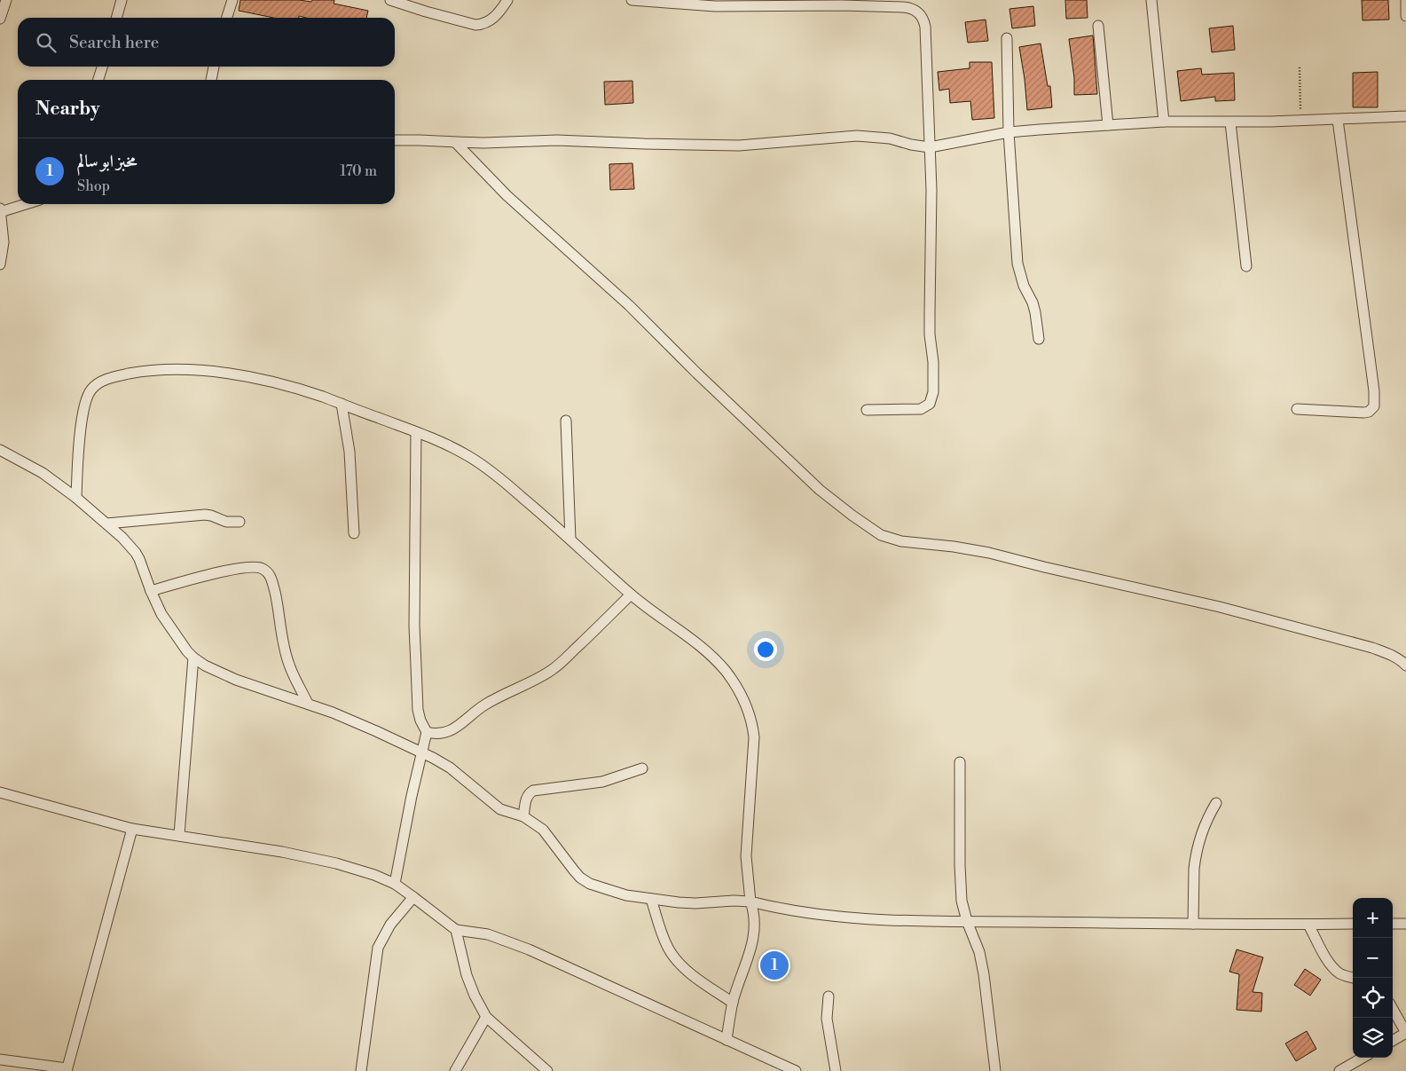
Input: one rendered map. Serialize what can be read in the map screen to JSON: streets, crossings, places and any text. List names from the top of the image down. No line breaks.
{"page":{"search":"Search here","heading":"Nearby","list":[{"mark":"1","name":"مخبز ابو سالم","note":"Shop","value":"170 m"}],"map_buttons":["+","−"],"pins":"1"}}
